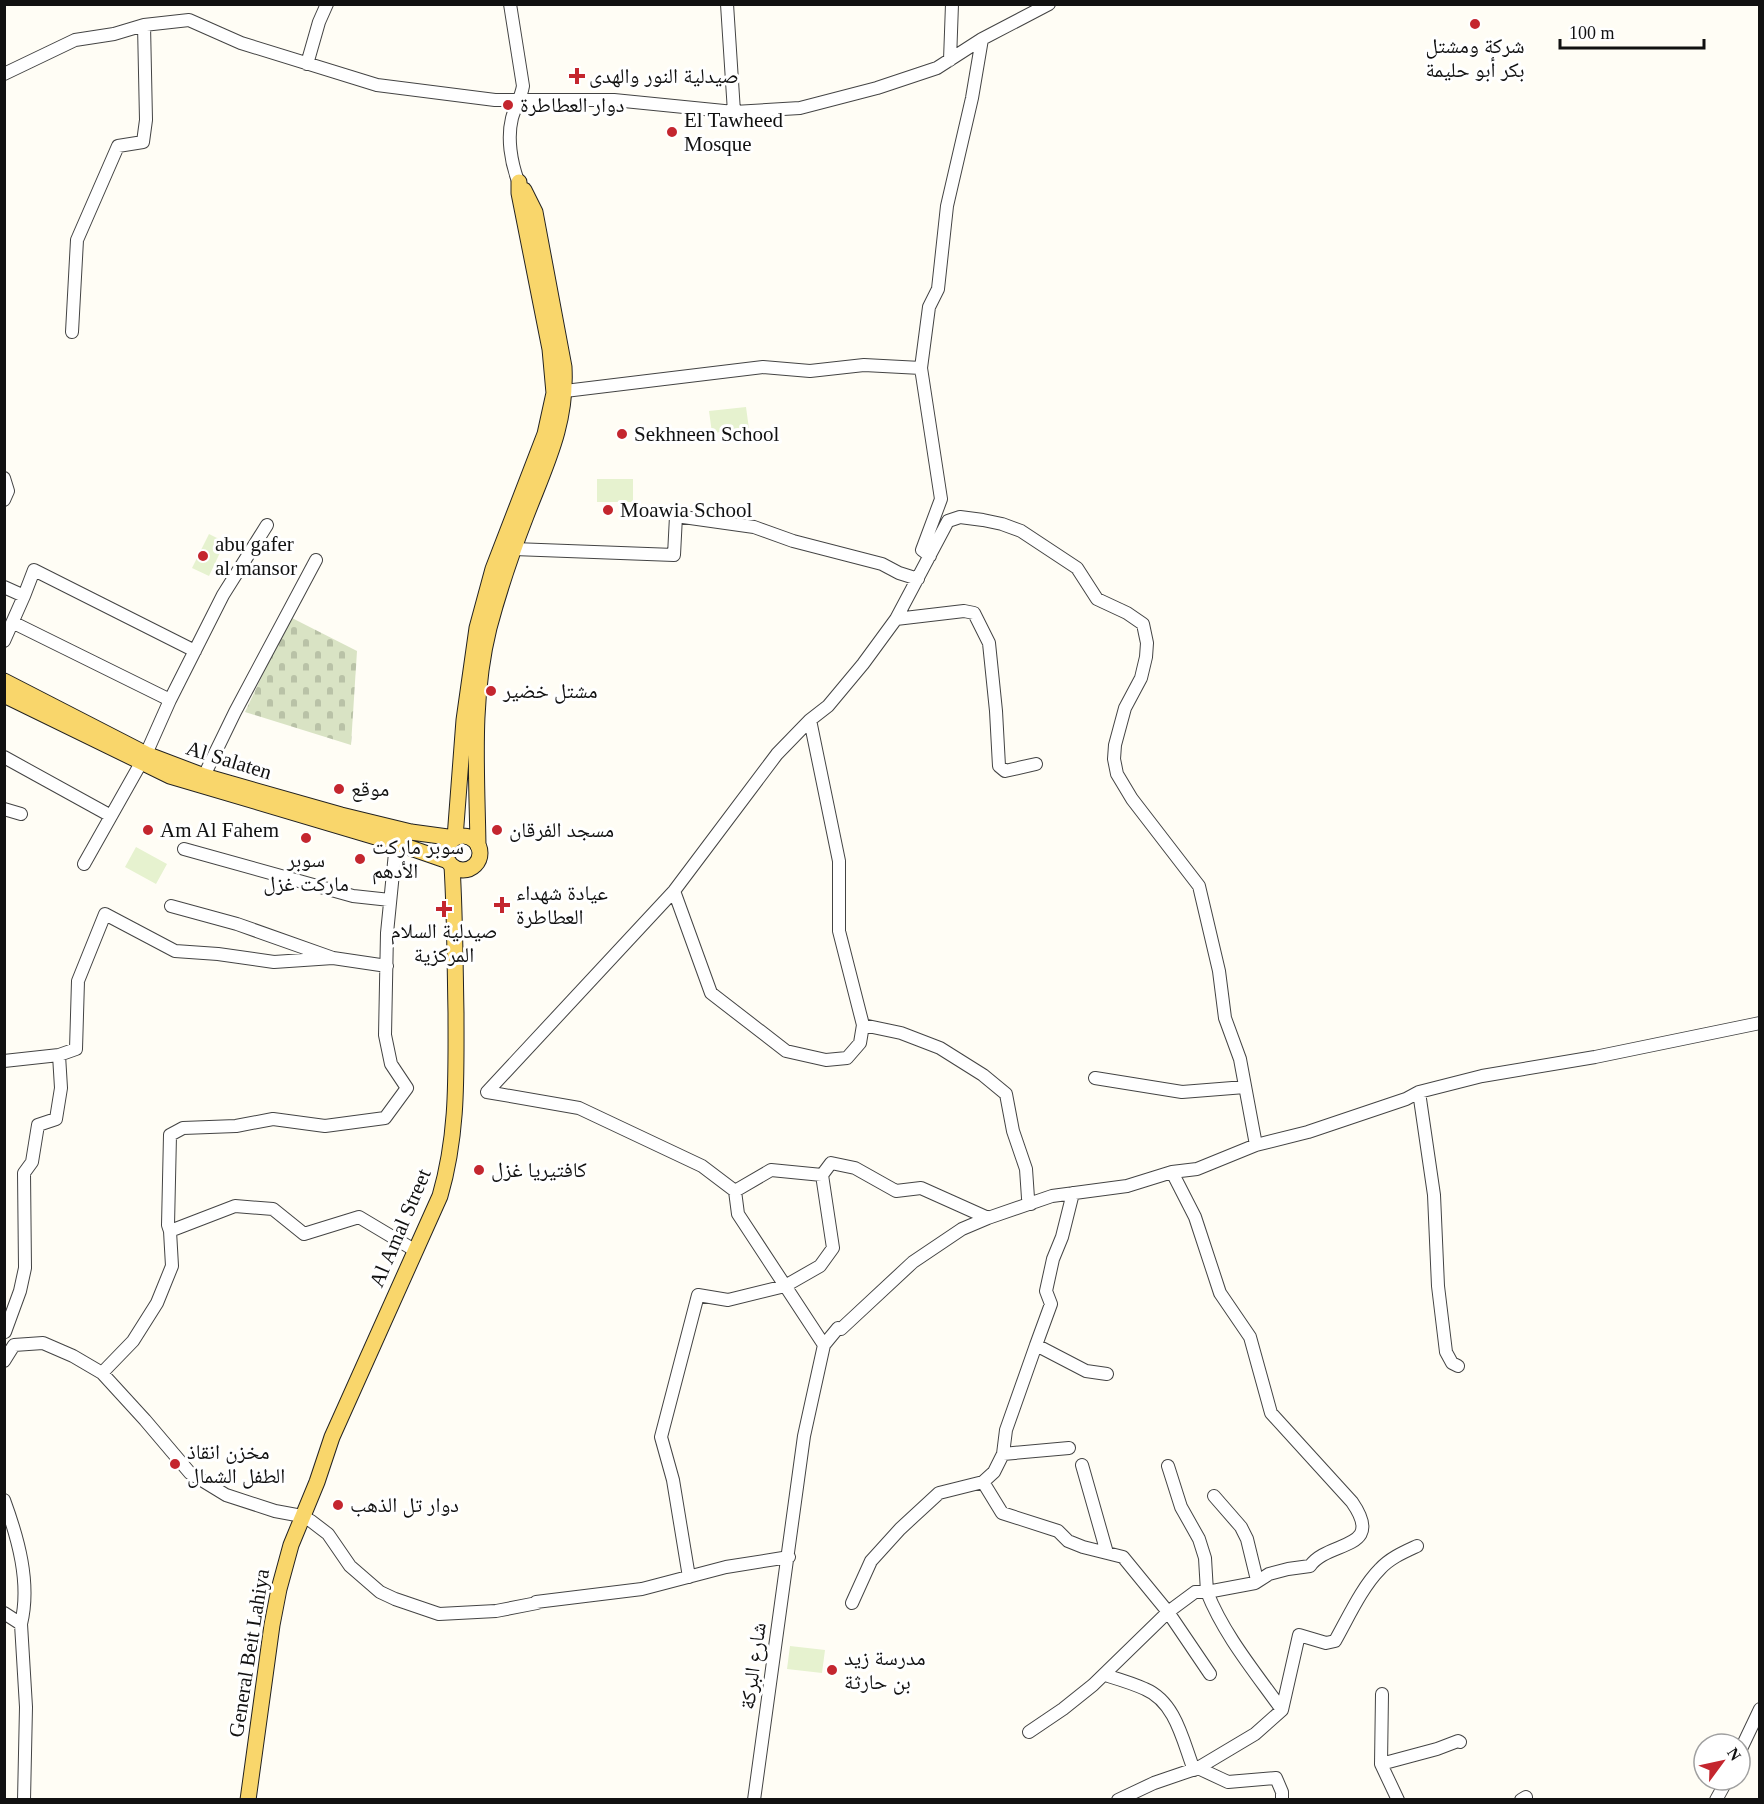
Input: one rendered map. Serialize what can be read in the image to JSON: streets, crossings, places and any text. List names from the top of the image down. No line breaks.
{"streets":{"main road":["Al Salaten","Al Amal Street","General Beit Lahiya"],"street":["شارع البركة"]},"crossings":[["Al Salaten","Al Amal Street"],["Al Amal Street","General Beit Lahiya"]],"places":{"other":["شركة ومشتل بكر أبو حليمة","دوار العطاطرة","El Tawheed Mosque","Sekhneen School","Moawia School","abu gafer al mansor","مشتل خضير","موقع","Am Al Fahem","مسجد الفرقان","سوبر ماركت غزل","سوبر ماركت الأدهم","كافتيريا غزل","مخزن انقاذ الطفل الشمال","دوار تل الذهب","مدرسة زيد بن حارثة"],"health":["صيدلية النور والهدى","عيادة شهداء العطاطرة","صيدلية السلام المركزية"]},"scale_bar":"100 m","north":"top right"}
